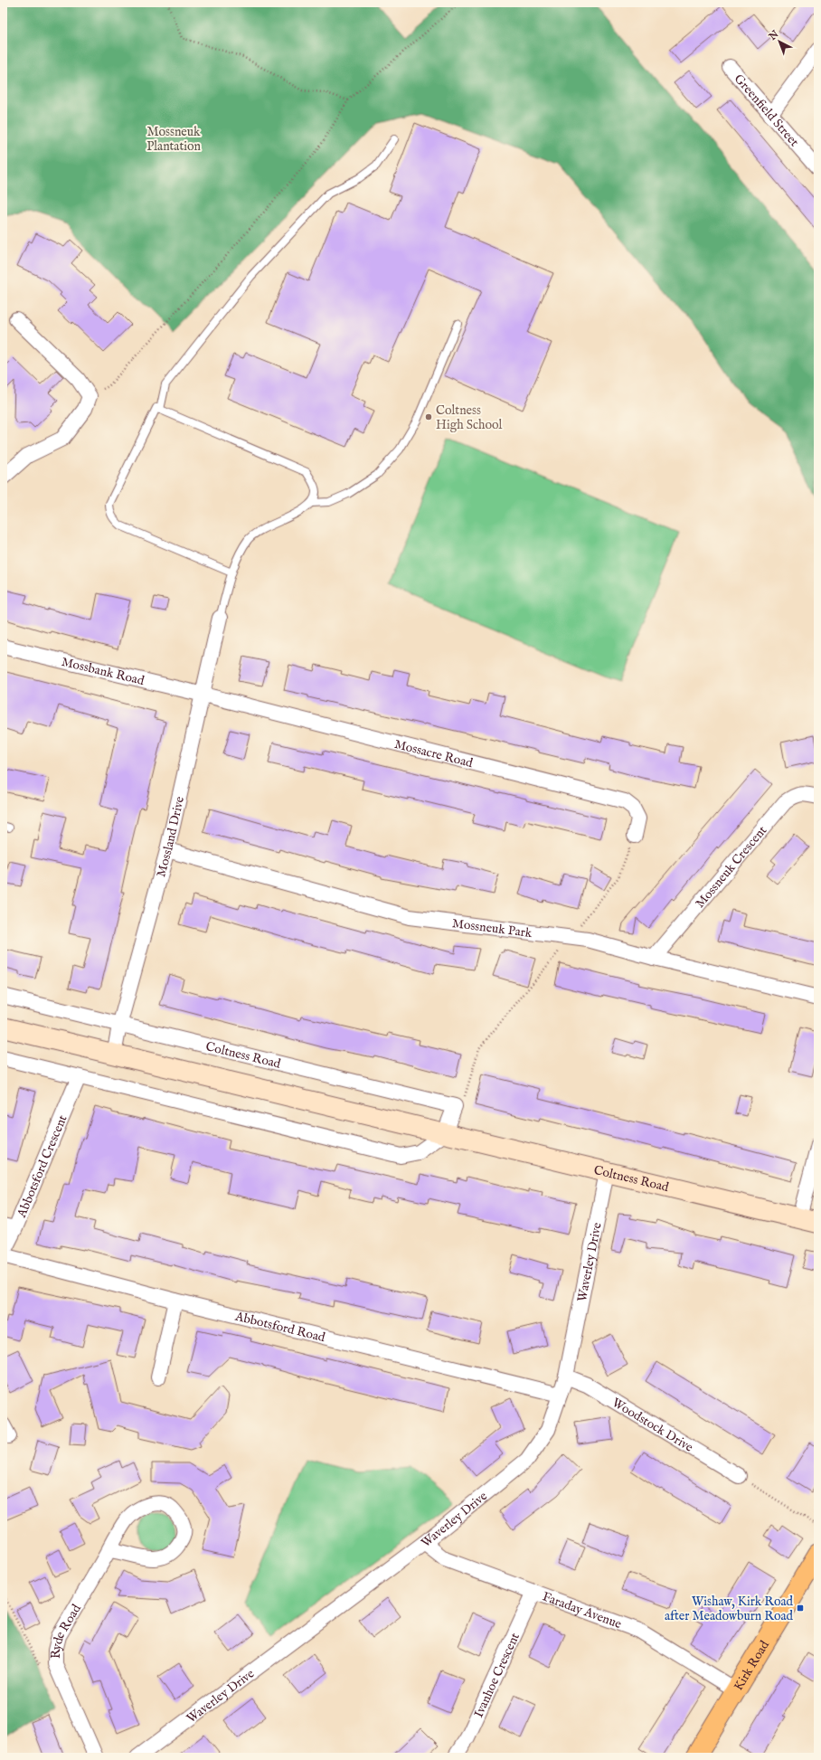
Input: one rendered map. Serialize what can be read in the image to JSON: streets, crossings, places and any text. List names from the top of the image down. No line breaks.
{"streets":{"main road":["Kirk Road"],"street":["Greenfield Street","Mossbank Road","Mossacre Road","Mossland Drive","Mossneuk Crescent","Mossneuk Park","Coltness Road","Abbotsford Crescent","Waverley Drive","Abbotsford Road","Woodstock Drive","Faraday Avenue","Ryde Road","Ivanhoe Crescent"]},"crossings":[["Mossbank Road","Mossacre Road"],["Mossbank Road","Mossland Drive"],["Mossacre Road","Mossland Drive"],["Mossland Drive","Mossneuk Park"],["Mossland Drive","Coltness Road"],["Mossneuk Crescent","Mossneuk Park"],["Coltness Road","Waverley Drive"],["Abbotsford Crescent","Abbotsford Road"],["Waverley Drive","Abbotsford Road"],["Waverley Drive","Woodstock Drive"],["Waverley Drive","Faraday Avenue"],["Faraday Avenue","Kirk Road"],["Faraday Avenue","Ivanhoe Crescent"]],"parks":["Mossneuk Plantation"],"places":{"other":["Coltness High School"],"transit":["Wishaw, Kirk Road after Meadowburn Road"]},"north":"top left"}
